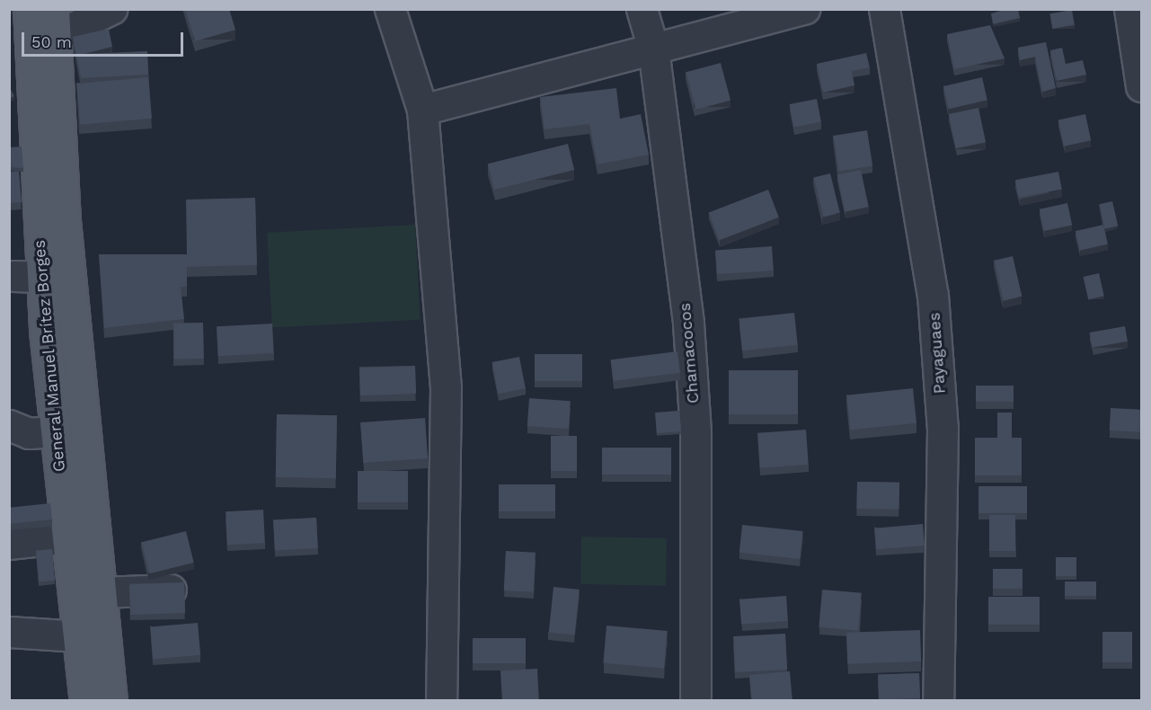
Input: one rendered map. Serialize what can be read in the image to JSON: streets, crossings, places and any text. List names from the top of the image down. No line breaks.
{"streets":{"main road":["General Manuel Brítez Borges"],"street":["Chamacocos","Payaguaes"]},"scale_bar":"50 m"}
